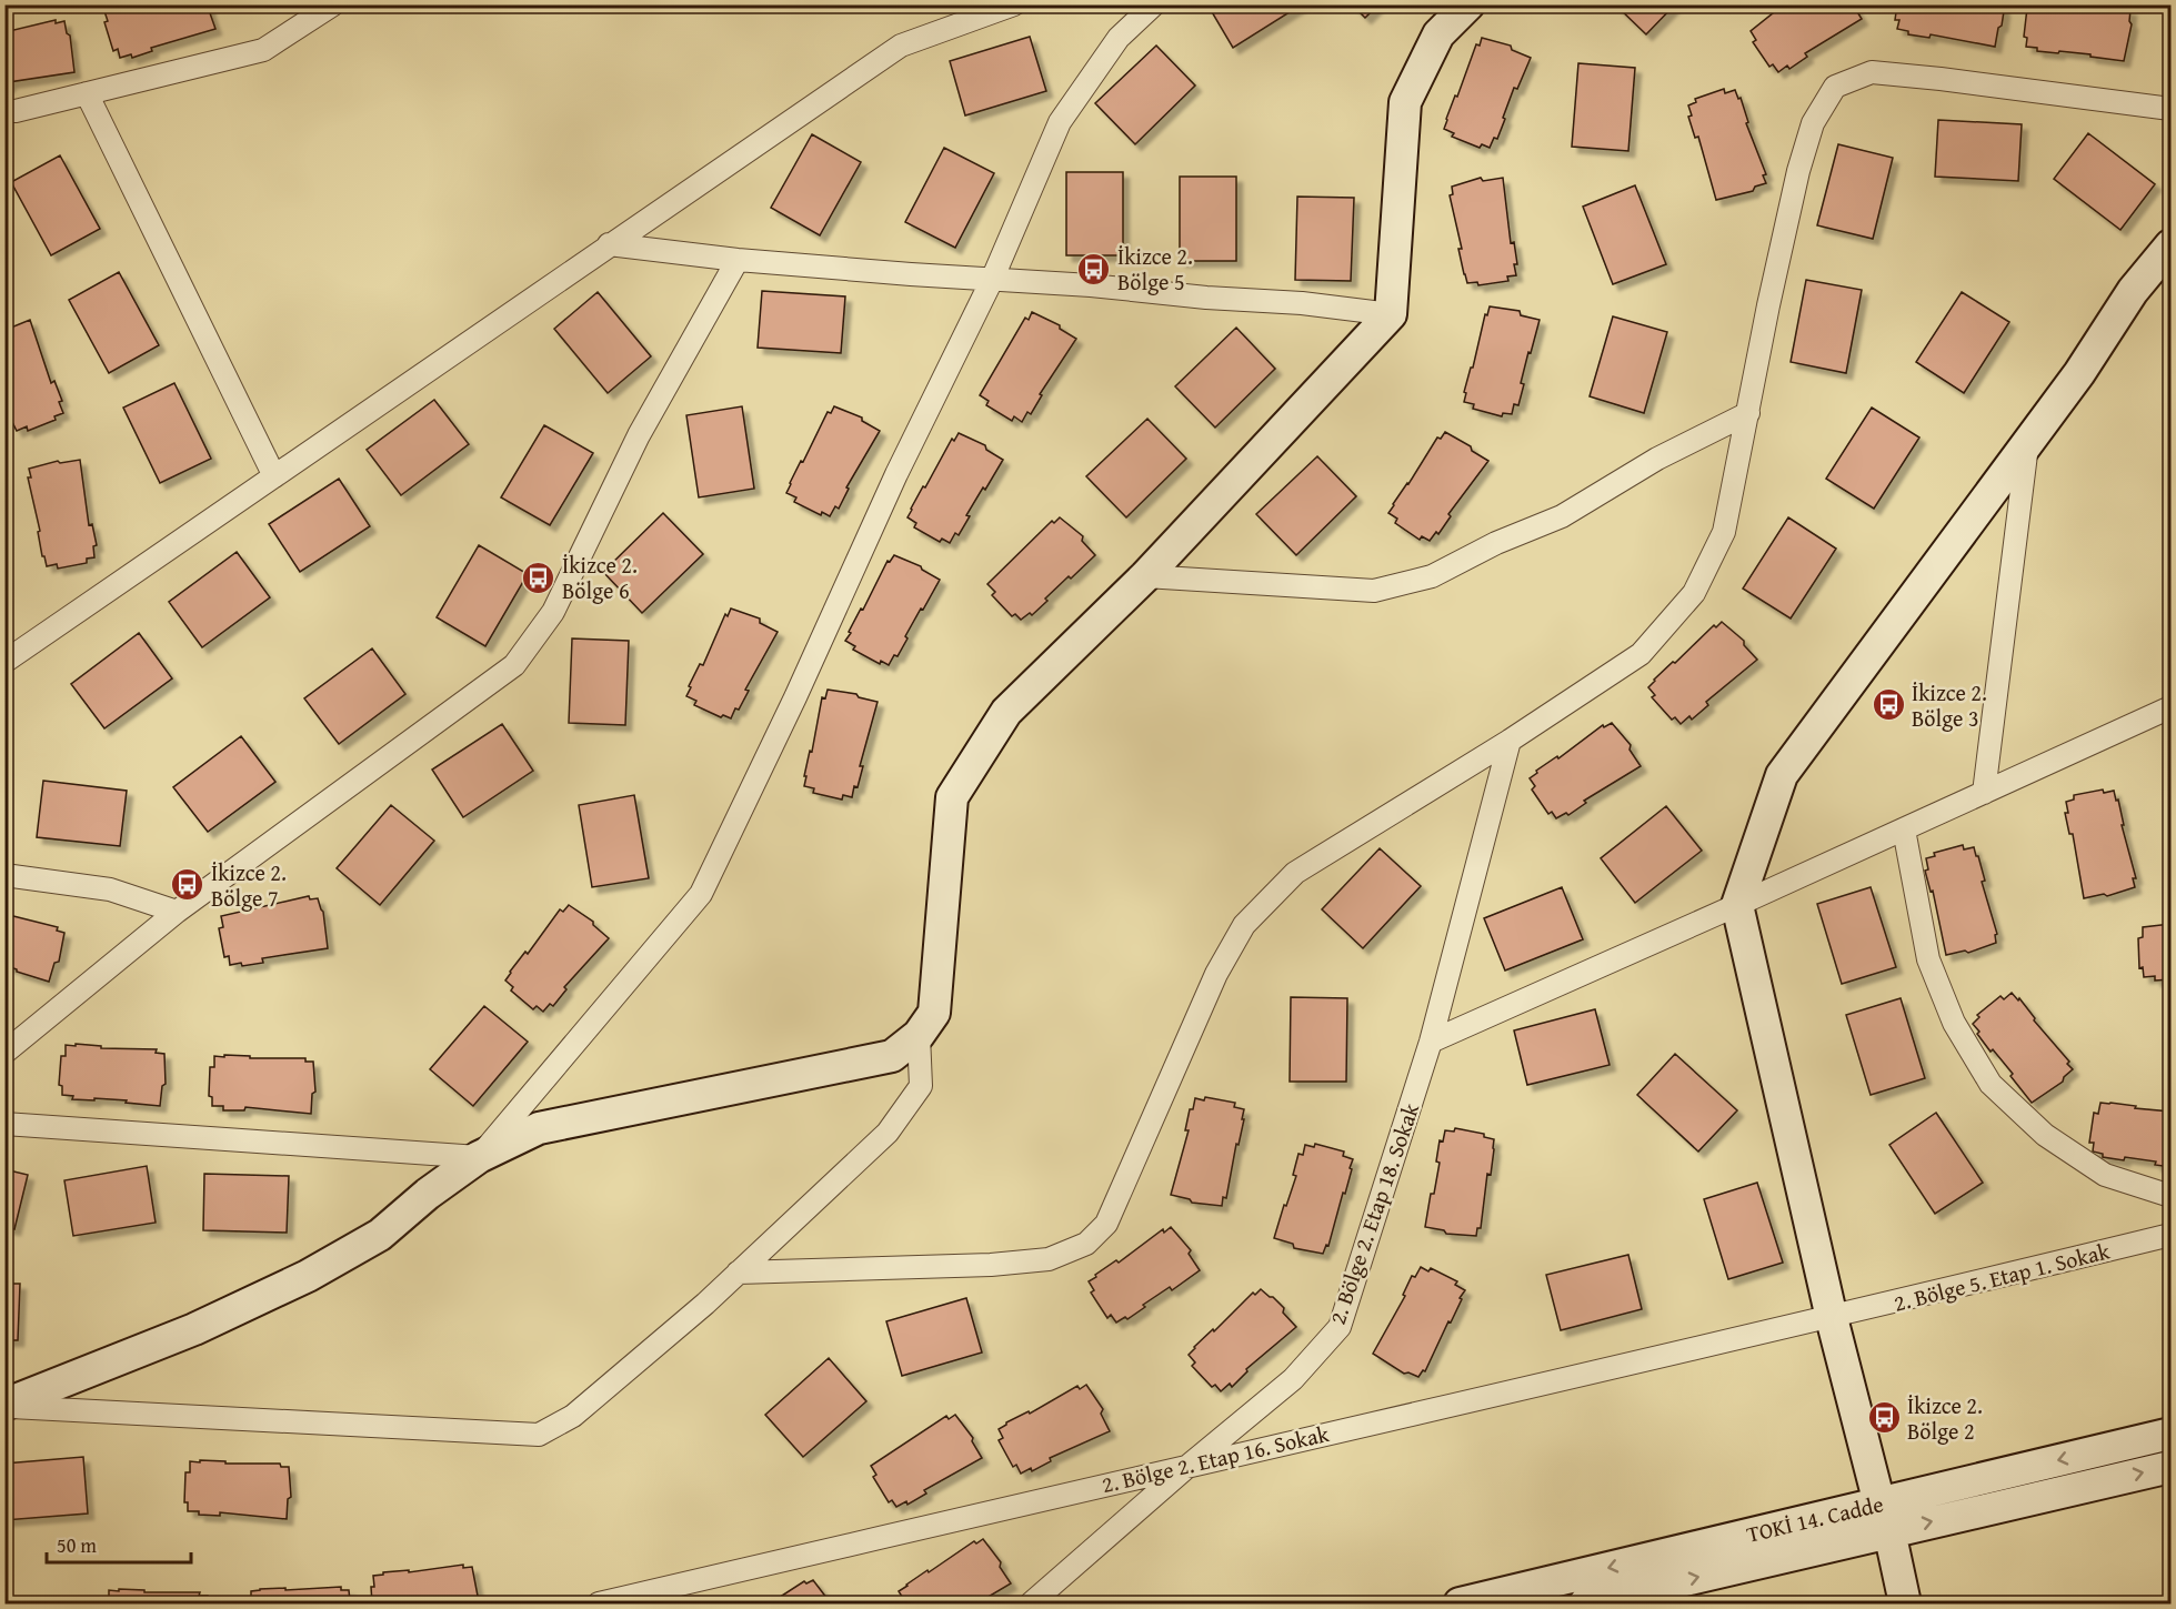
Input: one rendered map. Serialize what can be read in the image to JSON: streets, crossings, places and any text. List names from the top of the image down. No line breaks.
{"streets":{"street":["2. Bölge 2. Etap 18. Sokak","2. Bölge 5. Etap 1. Sokak","2. Bölge 2. Etap 16. Sokak","TOKİ 14. Cadde"]},"crossings":[["2. Bölge 2. Etap 18. Sokak","2. Bölge 2. Etap 16. Sokak"],["2. Bölge 5. Etap 1. Sokak","2. Bölge 2. Etap 16. Sokak"]],"places":{"bus stop":["İkizce 2. Bölge 5","İkizce 2. Bölge 6","İkizce 2. Bölge 3","İkizce 2. Bölge 7","İkizce 2. Bölge 2"]},"scale_bar":"50 m"}
